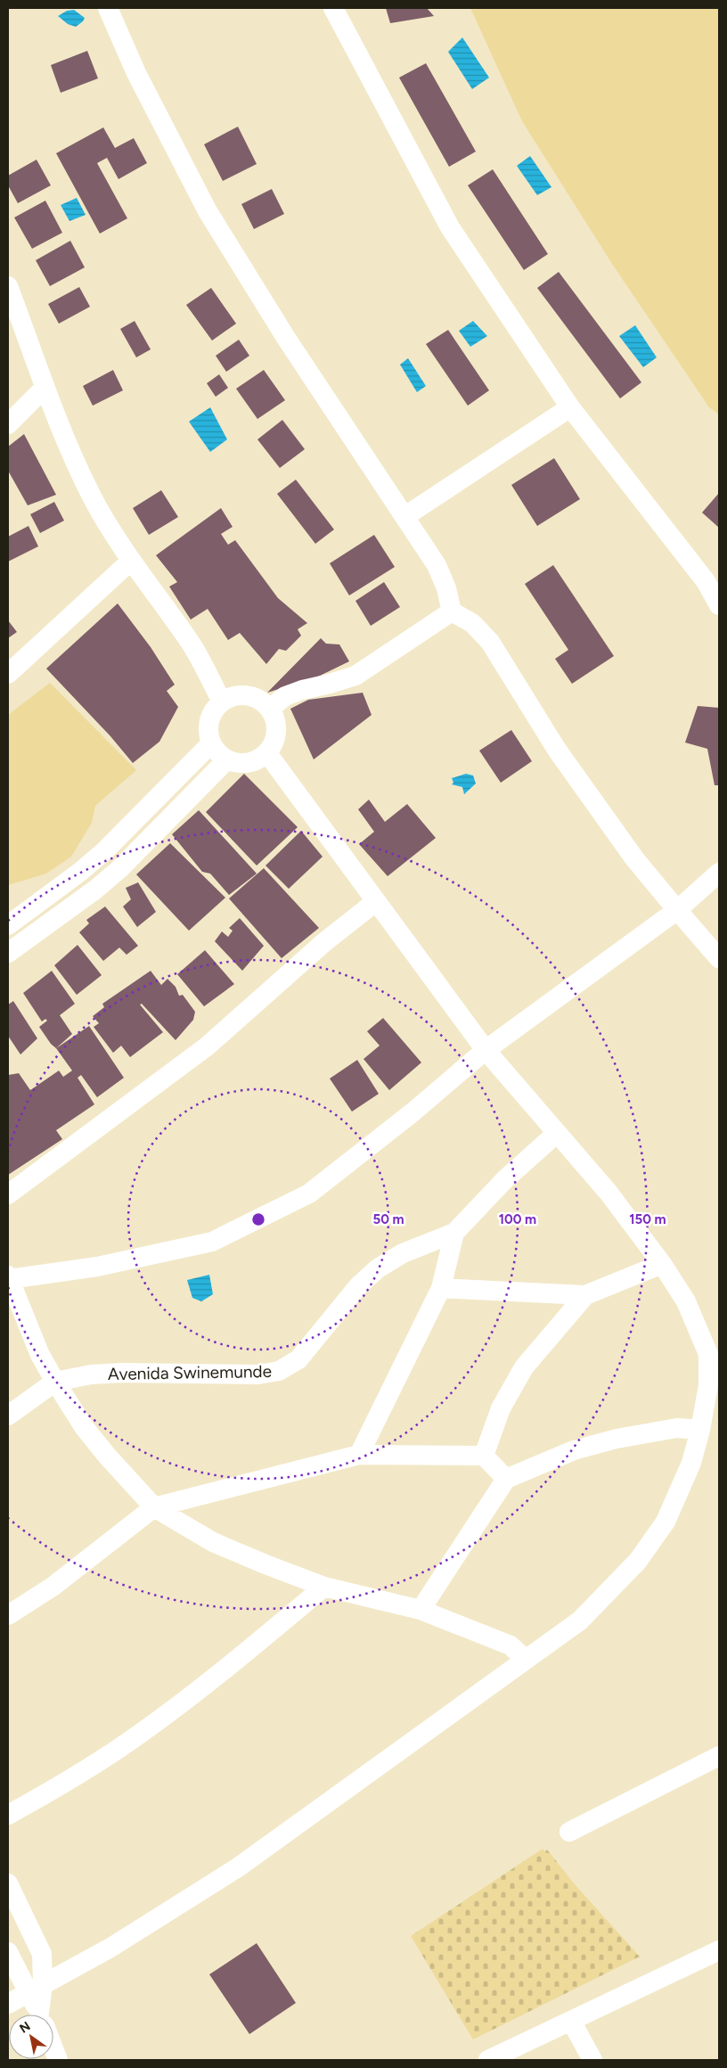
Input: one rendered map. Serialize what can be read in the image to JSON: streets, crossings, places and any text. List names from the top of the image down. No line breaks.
{"streets":{"street":["Avenida Swinemunde"]},"north":"top left","rings":["50 m","100 m","150 m"]}
